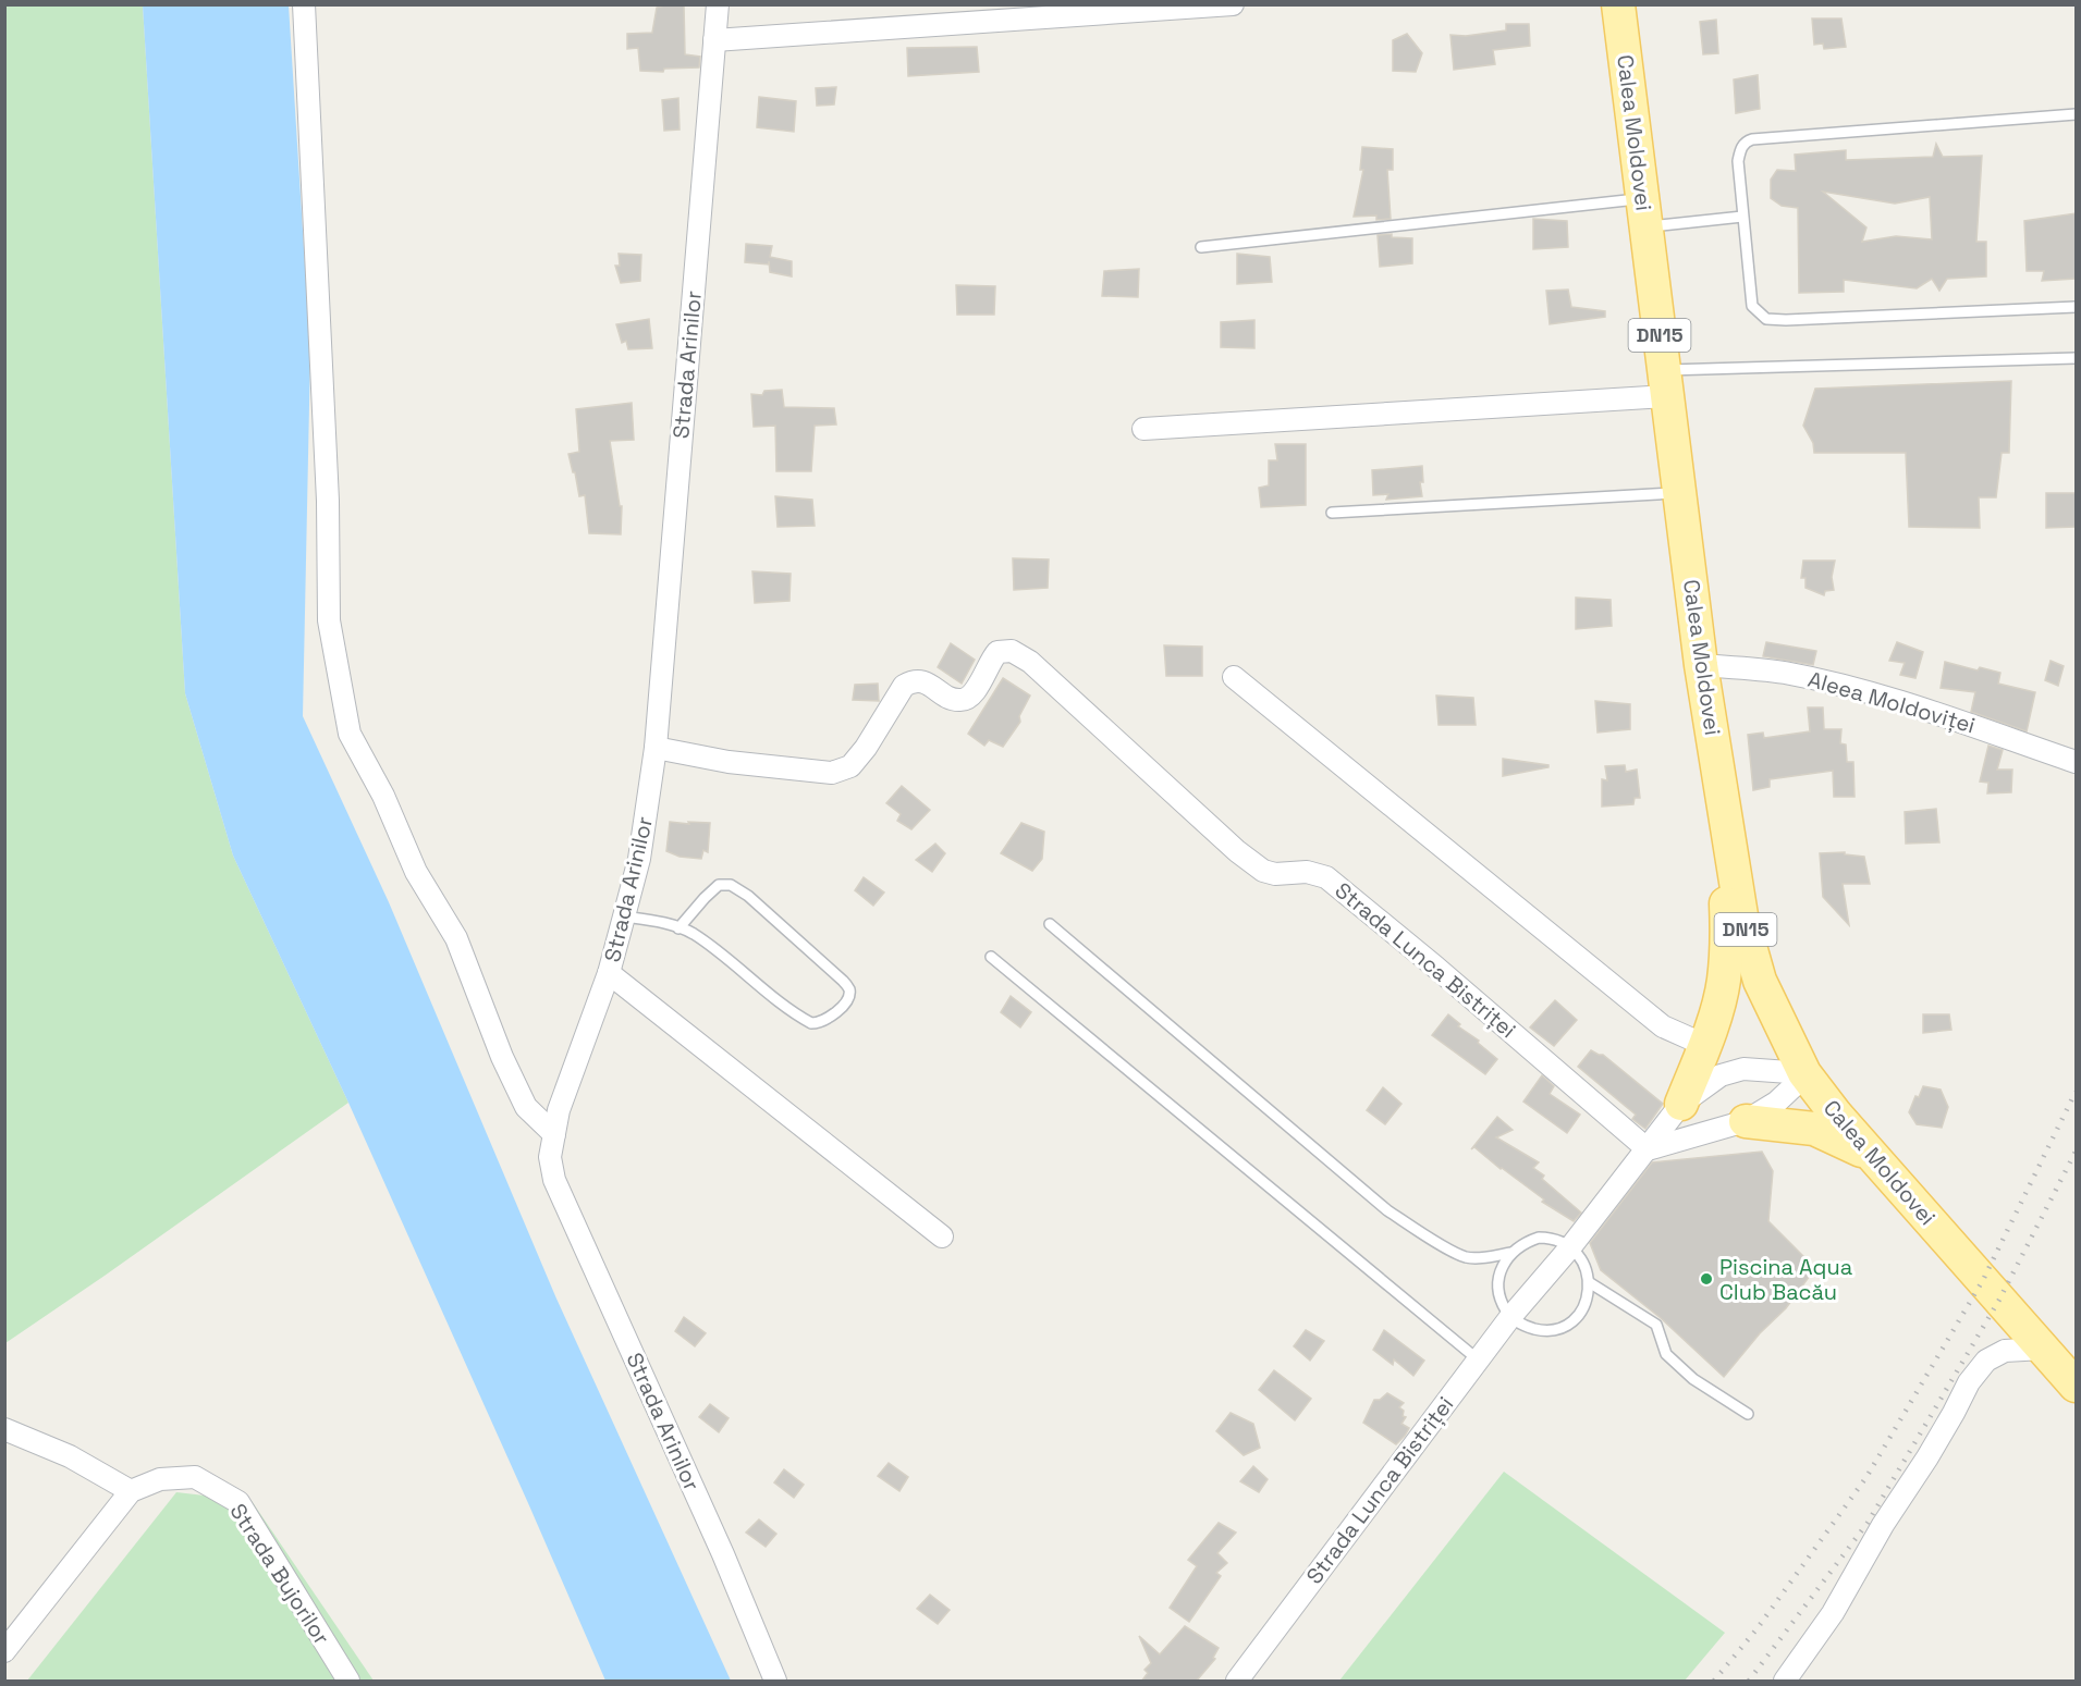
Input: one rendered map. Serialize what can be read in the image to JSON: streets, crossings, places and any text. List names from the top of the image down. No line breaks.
{"streets":{"main road":["Calea Moldovei","DN15"],"street":["Strada Arinilor","Aleea Moldoviței","Strada Lunca Bistriței","Strada Bujorilor"]},"crossings":[["Calea Moldovei","DN15"],["Calea Moldovei","Aleea Moldoviței"],["Strada Arinilor","Strada Lunca Bistriței"]],"places":["Piscina Aqua Club Bacău"]}
